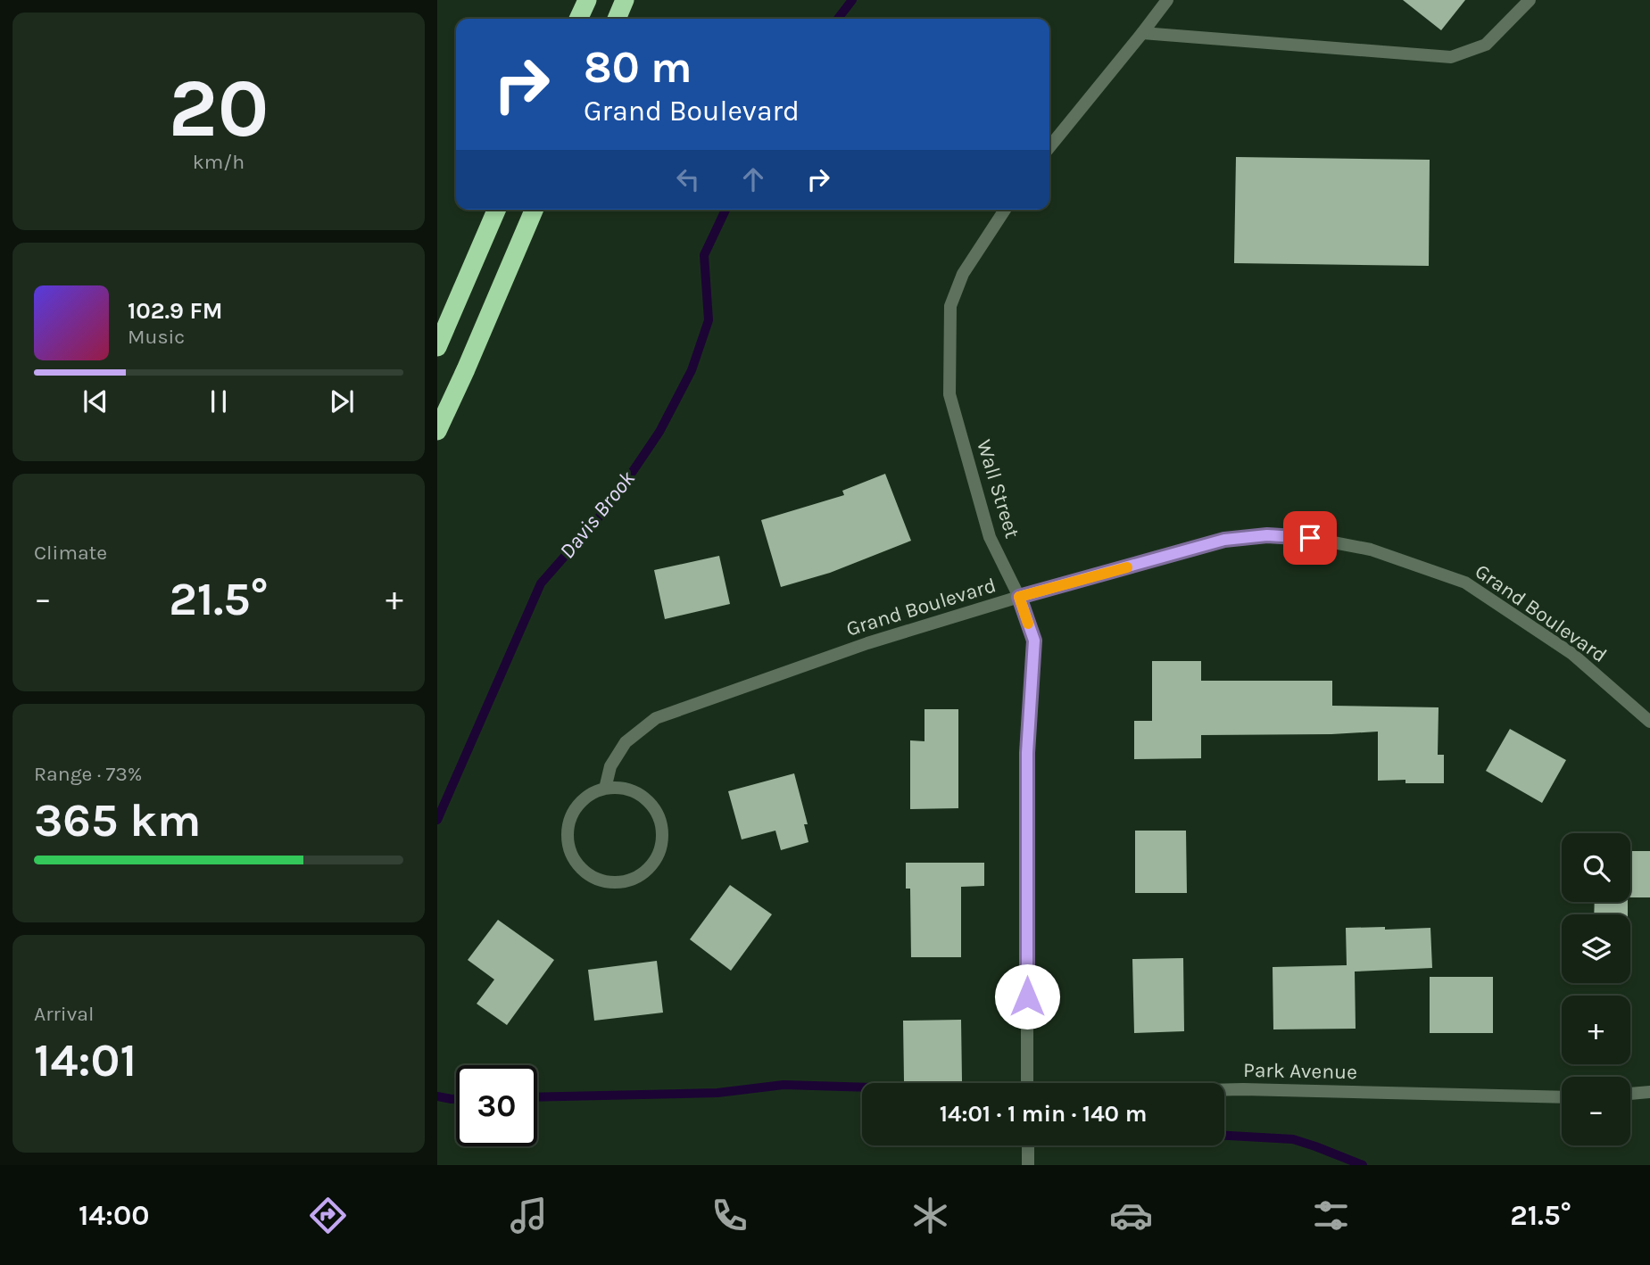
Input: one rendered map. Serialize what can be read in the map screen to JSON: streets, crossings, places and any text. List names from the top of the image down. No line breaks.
{"streets":{"street":["Wall Street","Grand Boulevard","Park Avenue"]},"crossings":[["Wall Street","Grand Boulevard"]],"water":["Davis Brook"],"page":{"tile":[["20","km/h"],"Climate",["Range · 73%","365 km"],["Arrival","14:01"]],"turn":["80 m","Grand Boulevard"],"song":["102.9 FM","Music"],"heat":["−","21.5°","+"],"map_buttons":["+","−"],"limit":"30","trip":"14:01 · 1 min · 140 m","tabs":["14:00","21.5°"]}}
